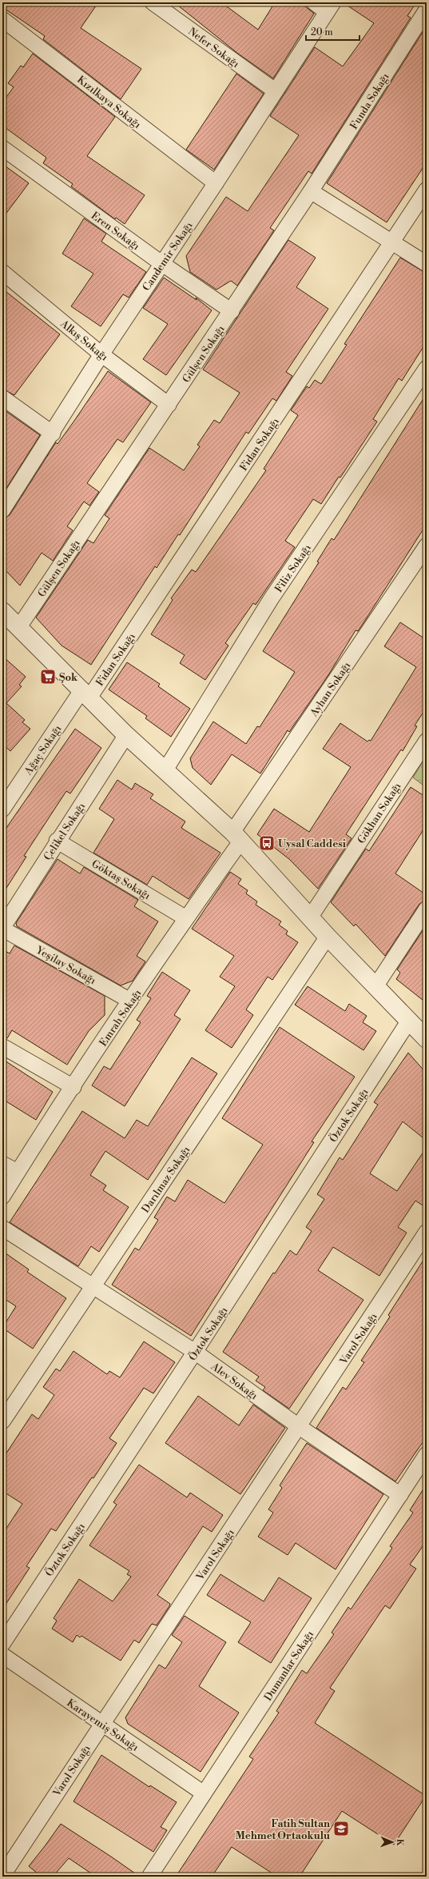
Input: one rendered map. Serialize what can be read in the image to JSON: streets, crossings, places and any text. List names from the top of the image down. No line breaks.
{"streets":{"street":["Nefer Sokağı","Funda Sokağı","Kızılkaya Sokağı","Eren Sokağı","Candemir Sokağı","Alkış Sokağı","Gülşen Sokağı","Fidan Sokağı","Filiz Sokağı","Ayhan Sokağı","Ağaç Sokağı","Gökhan Sokağı","Çelikel Sokağı","Göktaş Sokağı","Yeşilay Sokağı","Emrah Sokağı","Öztok Sokağı","Darılmaz Sokağı","Varol Sokağı","Alev Sokağı","Dumanlar Sokağı","Karayemiş Sokağı"]},"crossings":[["Nefer Sokağı","Candemir Sokağı"],["Funda Sokağı","Gülşen Sokağı"],["Kızılkaya Sokağı","Candemir Sokağı"],["Eren Sokağı","Candemir Sokağı"],["Eren Sokağı","Gülşen Sokağı"],["Candemir Sokağı","Alkış Sokağı"],["Alkış Sokağı","Gülşen Sokağı"],["Fidan Sokağı","Ağaç Sokağı"],["Ayhan Sokağı","Emrah Sokağı"],["Çelikel Sokağı","Göktaş Sokağı"],["Çelikel Sokağı","Yeşilay Sokağı"],["Göktaş Sokağı","Emrah Sokağı"],["Yeşilay Sokağı","Emrah Sokağı"],["Öztok Sokağı","Alev Sokağı"],["Darılmaz Sokağı","Alev Sokağı"],["Varol Sokağı","Alev Sokağı"],["Varol Sokağı","Karayemiş Sokağı"],["Alev Sokağı","Dumanlar Sokağı"],["Dumanlar Sokağı","Karayemiş Sokağı"]],"places":{"supermarket":["Şok"],"bus stop":["Uysal Caddesi"],"school or university":["Fatih Sultan Mehmet Ortaokulu"]},"scale_bar":"20 m","north":"right"}
